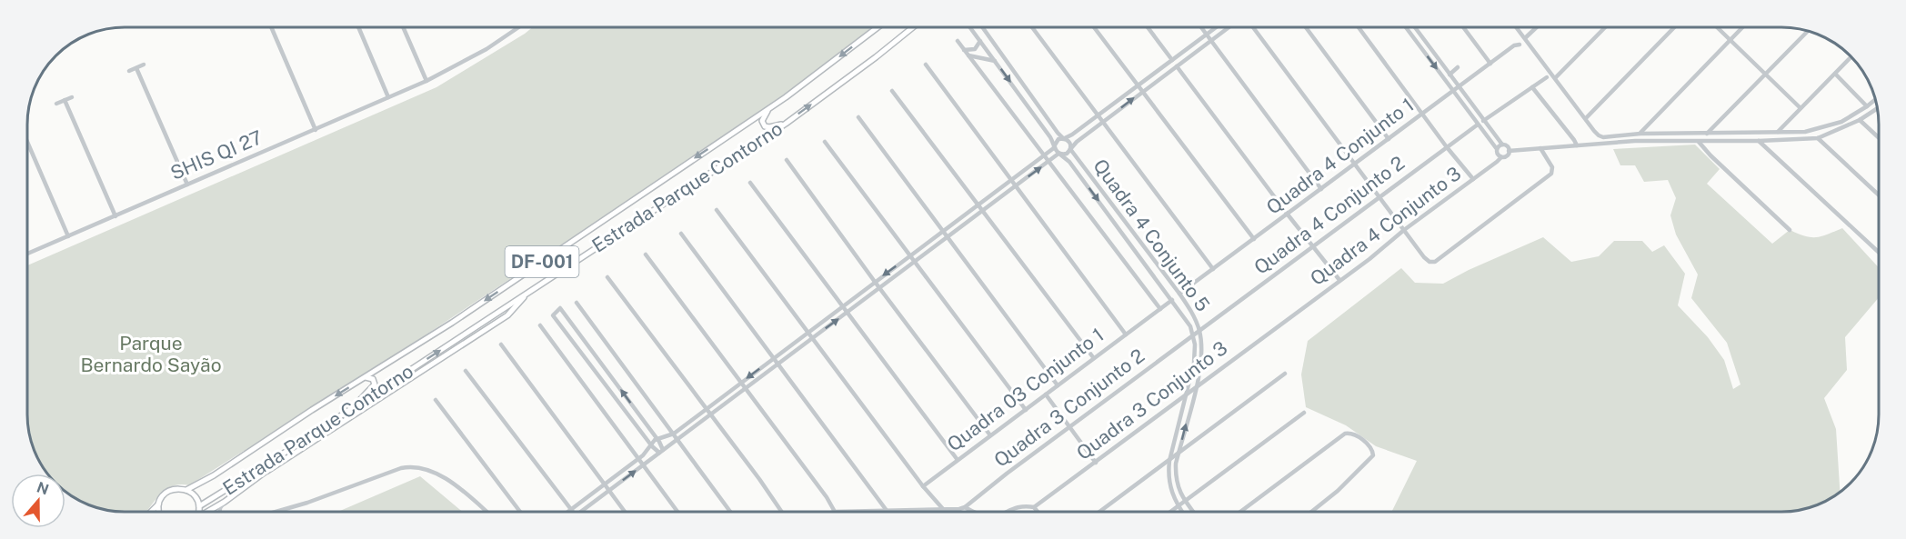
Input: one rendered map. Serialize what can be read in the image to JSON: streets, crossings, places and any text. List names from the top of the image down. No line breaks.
{"streets":{"main road":["Estrada Parque Contorno","DF-001"],"street":["SHIS QI 27","Quadra 4 Conjunto 1","Quadra 4 Conjunto 2","Quadra 4 Conjunto 3","Quadra 4 Conjunto 5","Quadra 03 Conjunto 1","Quadra 3 Conjunto 3","Quadra 3 Conjunto 2"]},"crossings":[["Quadra 4 Conjunto 1","Quadra 4 Conjunto 5"],["Quadra 4 Conjunto 1","Quadra 03 Conjunto 1"],["Estrada Parque Contorno","DF-001"],["Quadra 4 Conjunto 2","Quadra 4 Conjunto 5"],["Quadra 4 Conjunto 2","Quadra 3 Conjunto 2"],["Quadra 4 Conjunto 3","Quadra 3 Conjunto 3"],["Quadra 4 Conjunto 5","Quadra 3 Conjunto 3"]],"parks":["Parque Bernardo Sayão"],"north":"top"}
